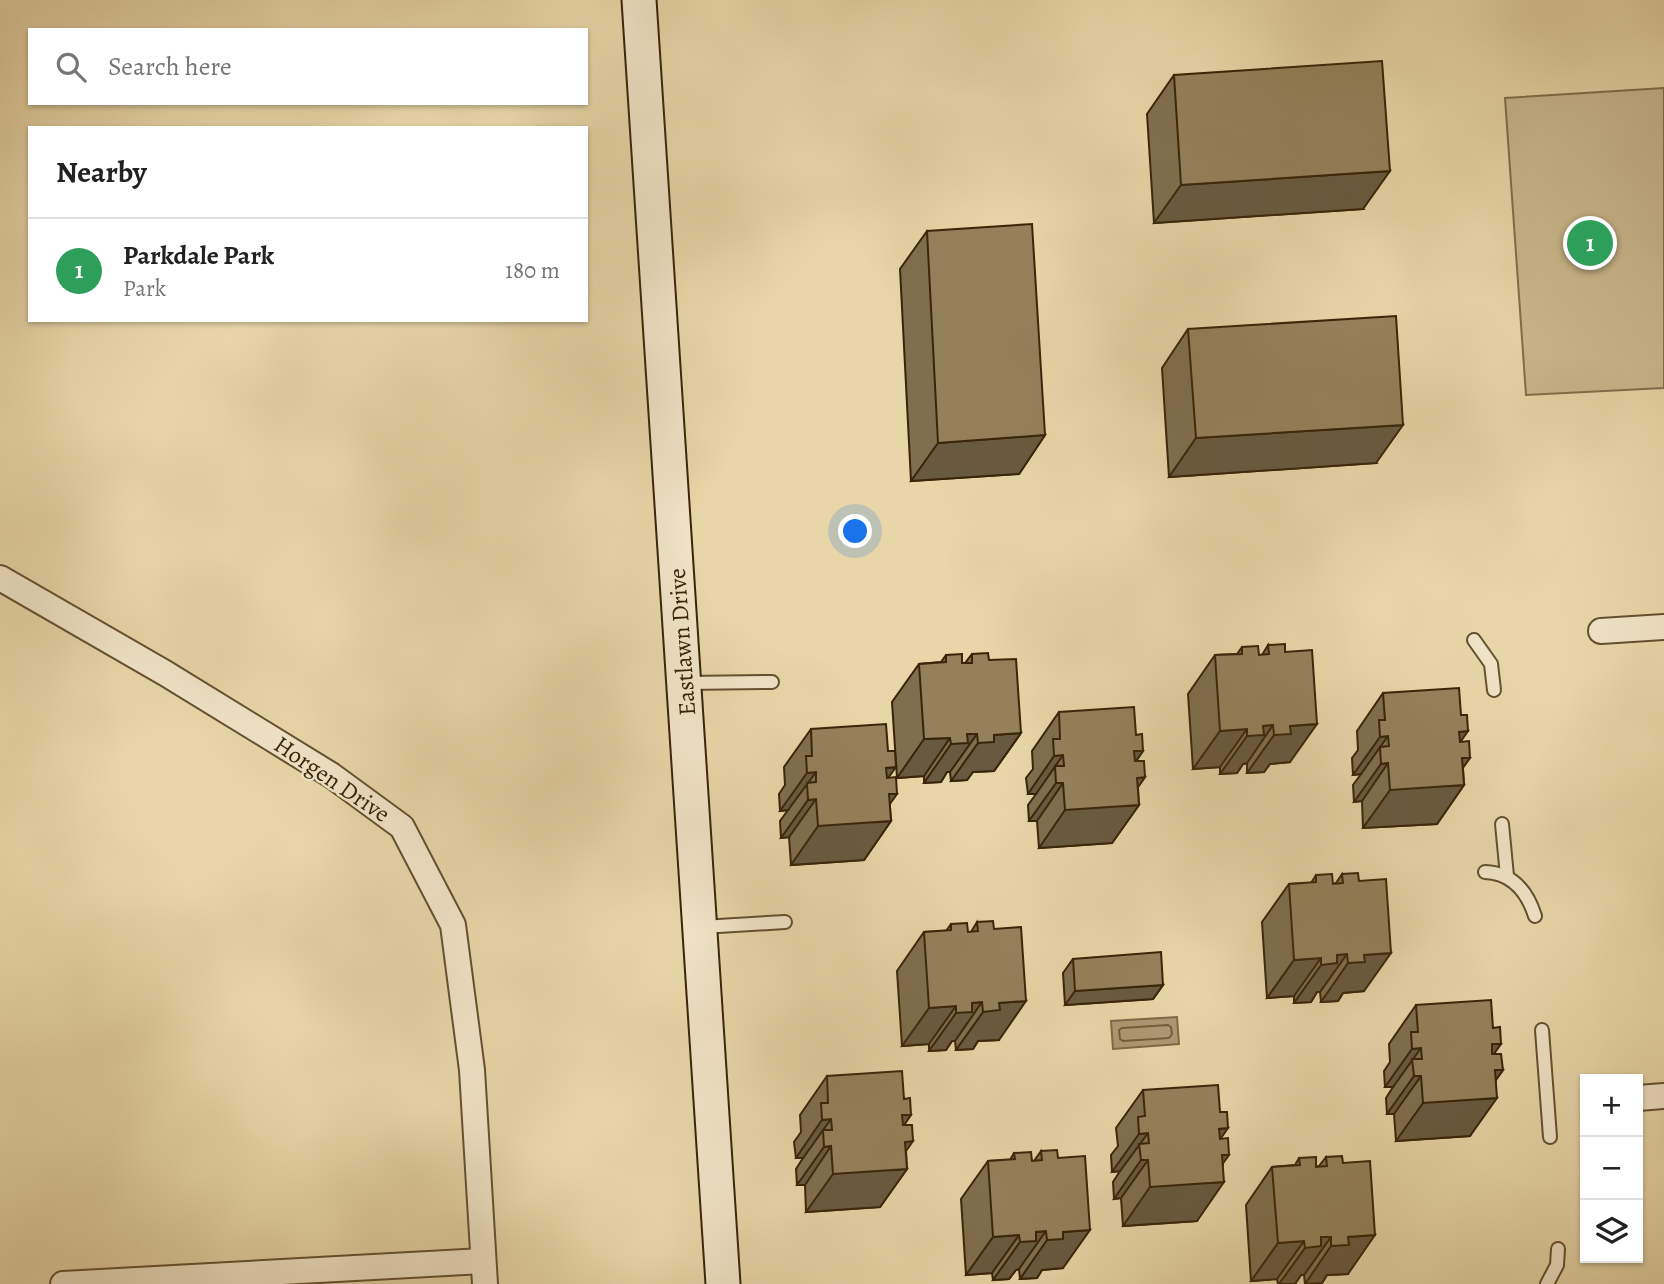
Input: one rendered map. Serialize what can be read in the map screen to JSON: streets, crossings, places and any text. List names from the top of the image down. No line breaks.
{"streets":{"street":["Eastlawn Drive","Horgen Drive"]},"page":{"search":"Search here","heading":"Nearby","pins":"1","list":[{"mark":"1","name":"Parkdale Park","note":"Park","value":"180 m"}],"map_buttons":["+","−"]}}
